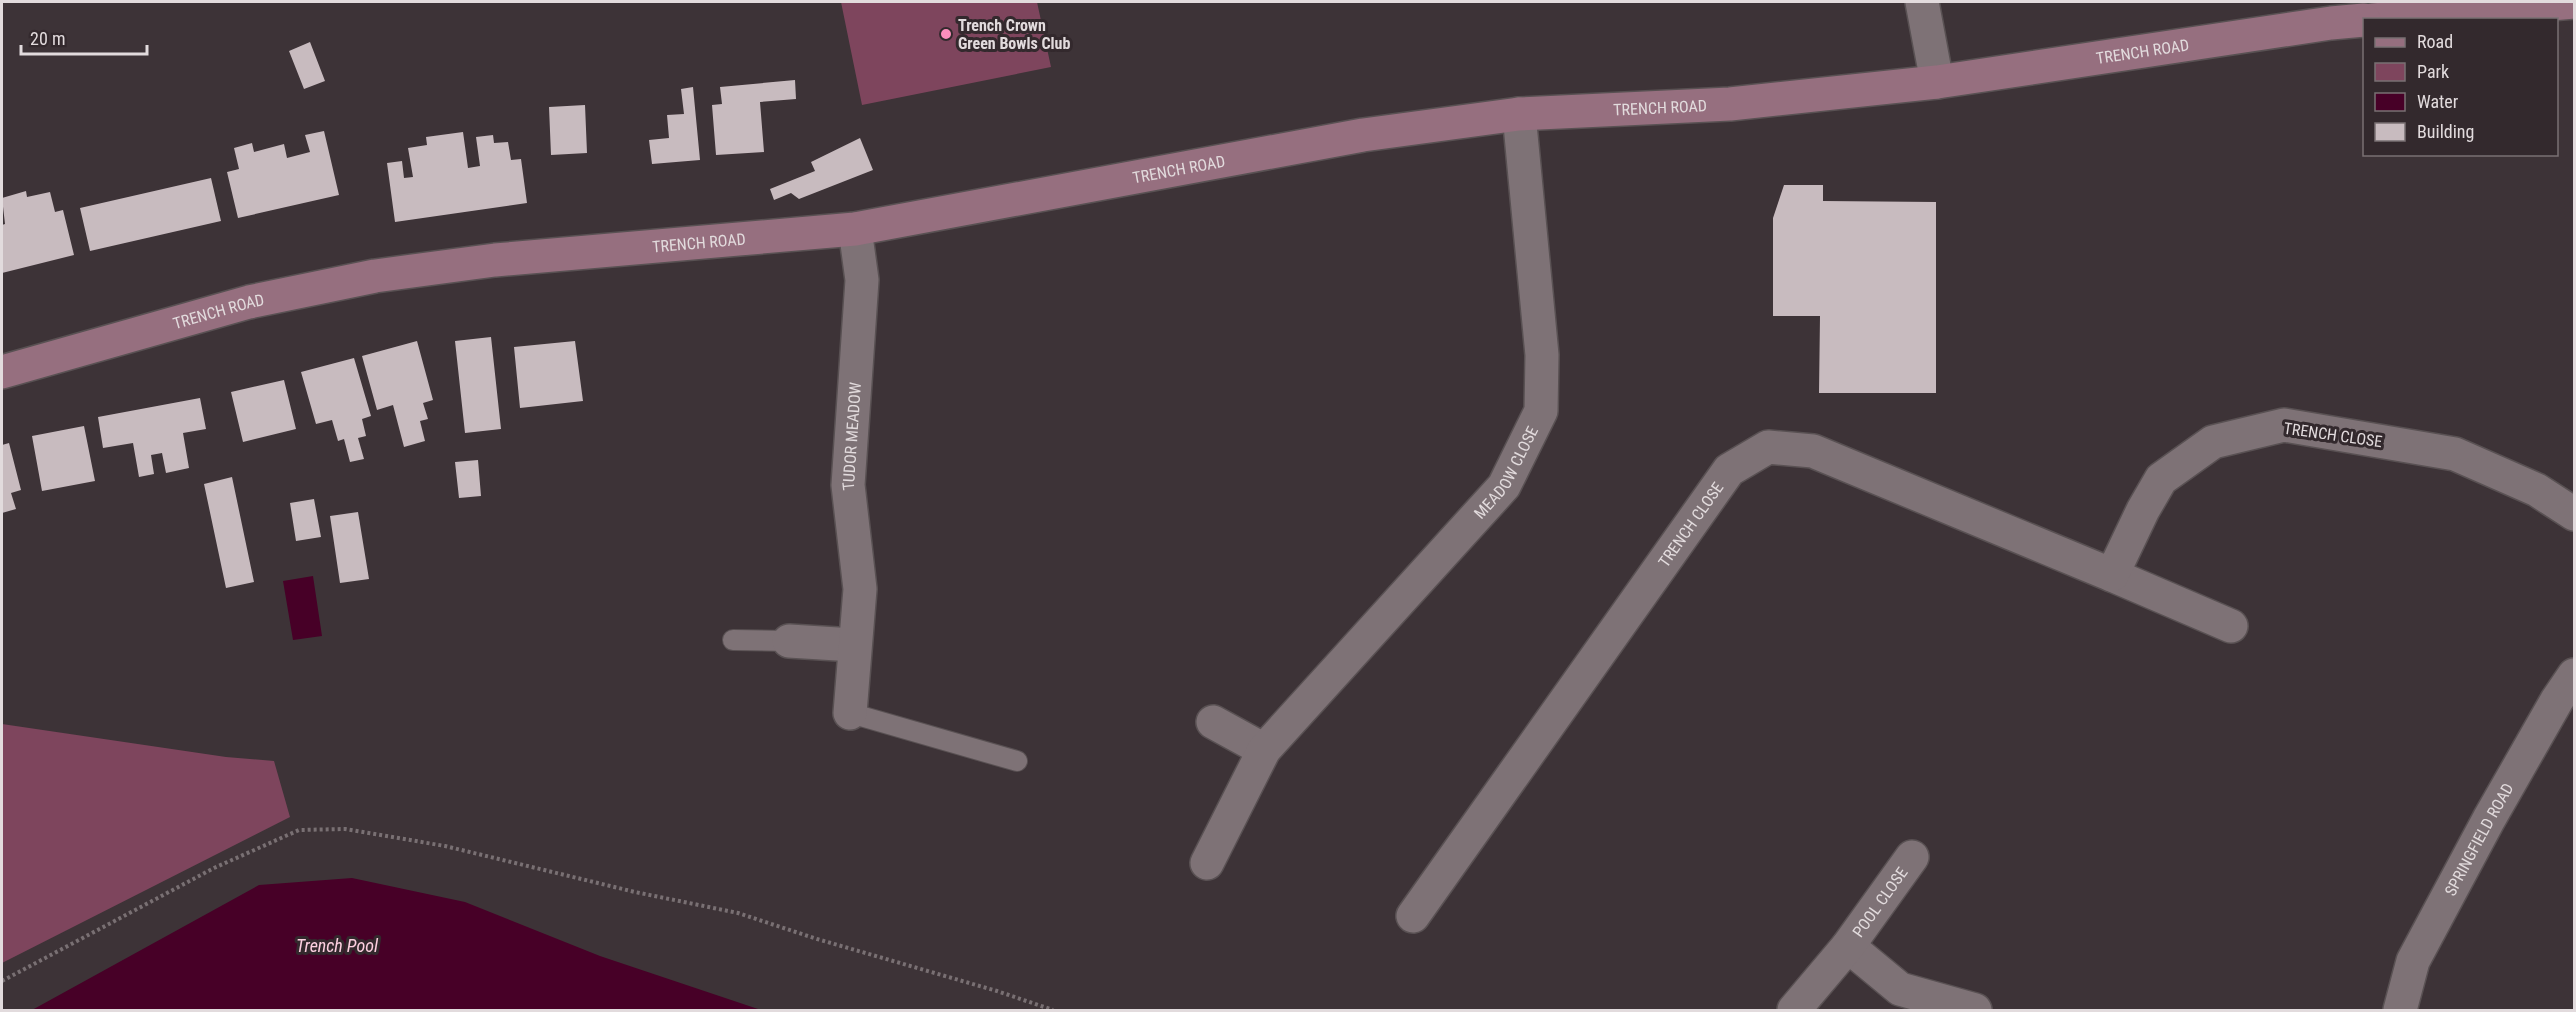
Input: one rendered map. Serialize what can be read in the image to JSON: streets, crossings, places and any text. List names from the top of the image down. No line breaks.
{"streets":{"street":["TRENCH ROAD","TRENCH CLOSE","TUDOR MEADOW","MEADOW CLOSE","SPRINGFIELD ROAD","POOL CLOSE"]},"crossings":[["TRENCH ROAD","TUDOR MEADOW"],["TRENCH ROAD","MEADOW CLOSE"]],"water":["Trench Pool"],"places":["Trench Crown Green Bowls Club"],"legend":["Road","Park","Water","Building"],"scale_bar":"20 m"}
